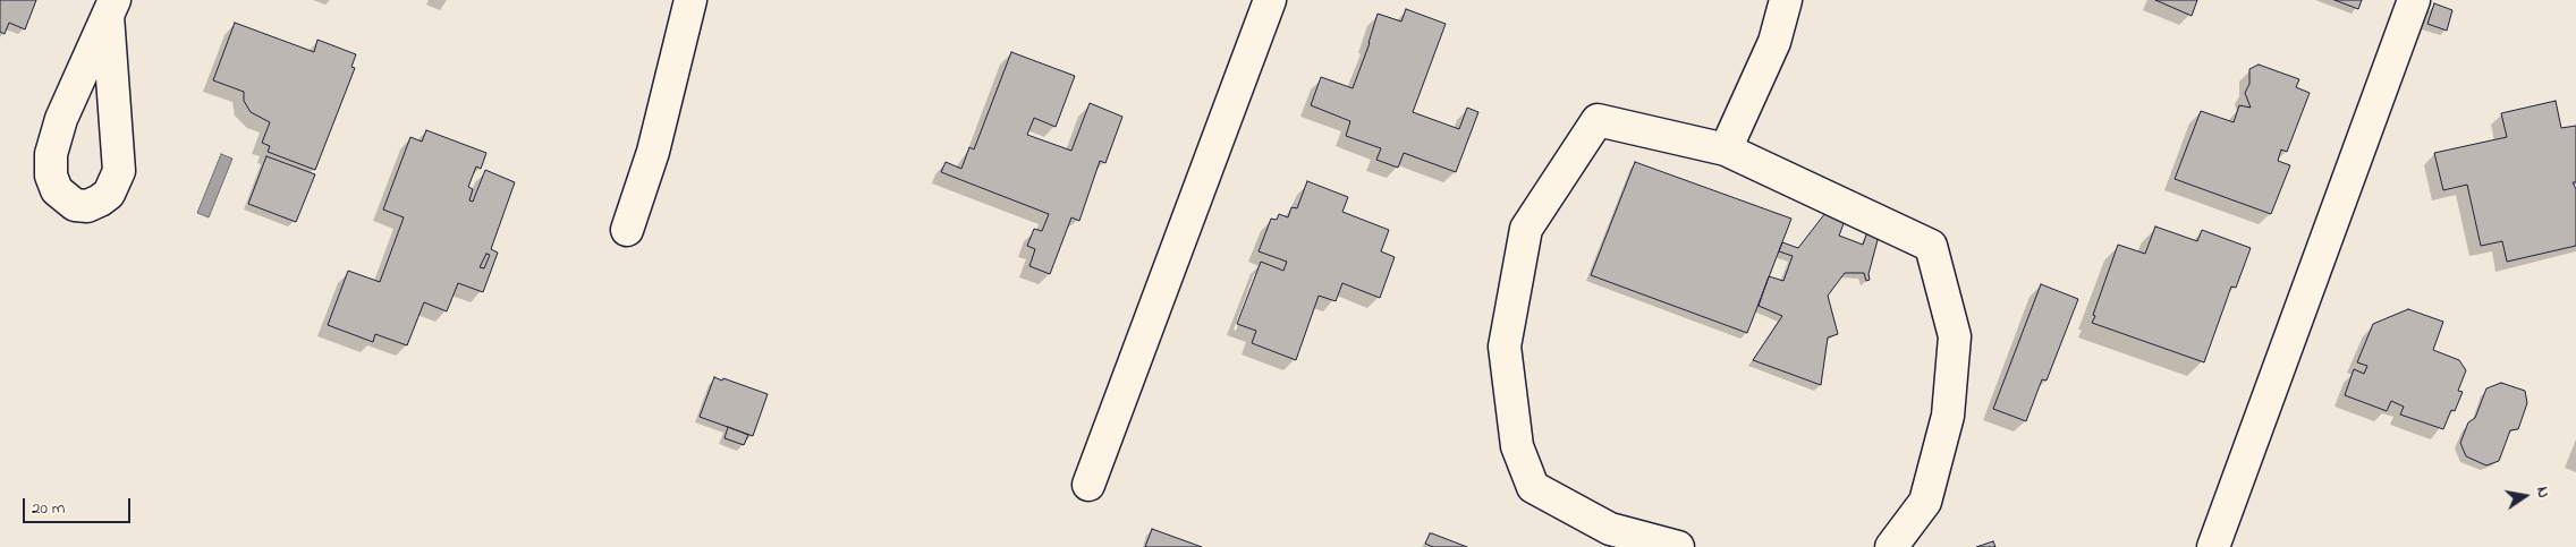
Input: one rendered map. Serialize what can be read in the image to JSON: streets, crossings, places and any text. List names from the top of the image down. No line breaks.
{"scale_bar":"20 m","north":"right"}
